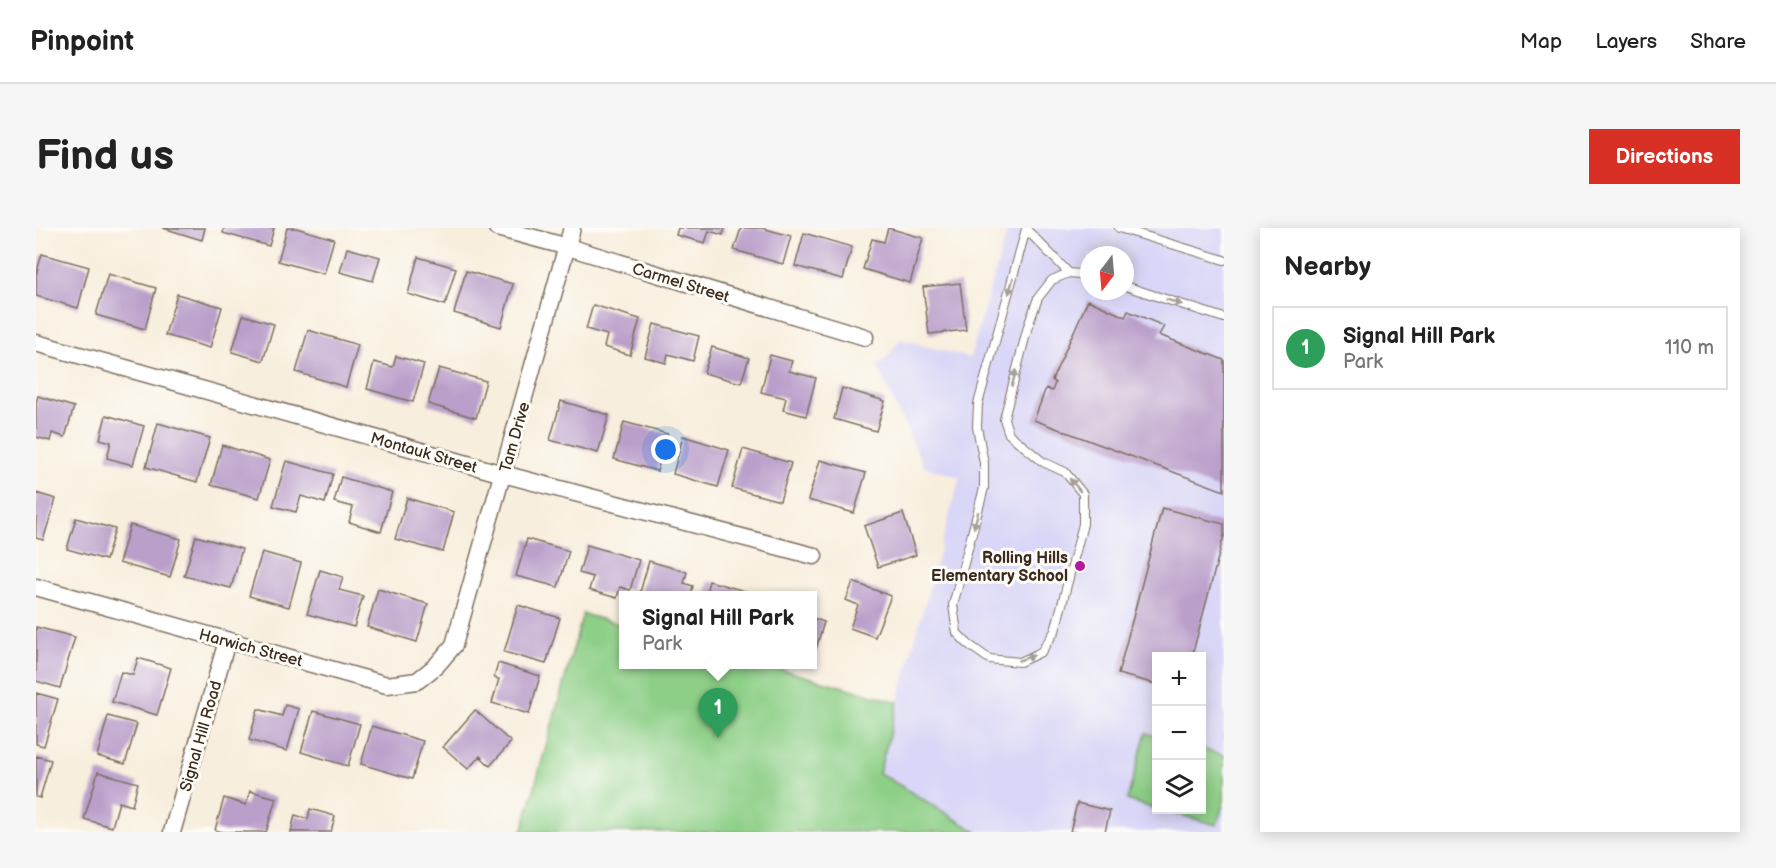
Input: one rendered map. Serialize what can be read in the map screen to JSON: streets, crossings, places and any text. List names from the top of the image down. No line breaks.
{"streets":{"street":["Carmel Street","Tam Drive","Montauk Street","Harwich Street","Signal Hill Road"]},"crossings":[["Carmel Street","Tam Drive"],["Tam Drive","Montauk Street"],["Tam Drive","Harwich Street"],["Harwich Street","Signal Hill Road"]],"places":["Rolling Hills Elementary School"],"north":"bottom","page":{"header":"Pinpoint","nav":["Map","Layers","Share"],"buttons":"Directions","title":"Find us","heading":"Nearby","list":[{"mark":"1","name":"Signal Hill Park","note":"Park","value":"110 m"}],"popup":["Signal Hill Park","Park"],"map_buttons":["+","−"],"pins":"1"}}
